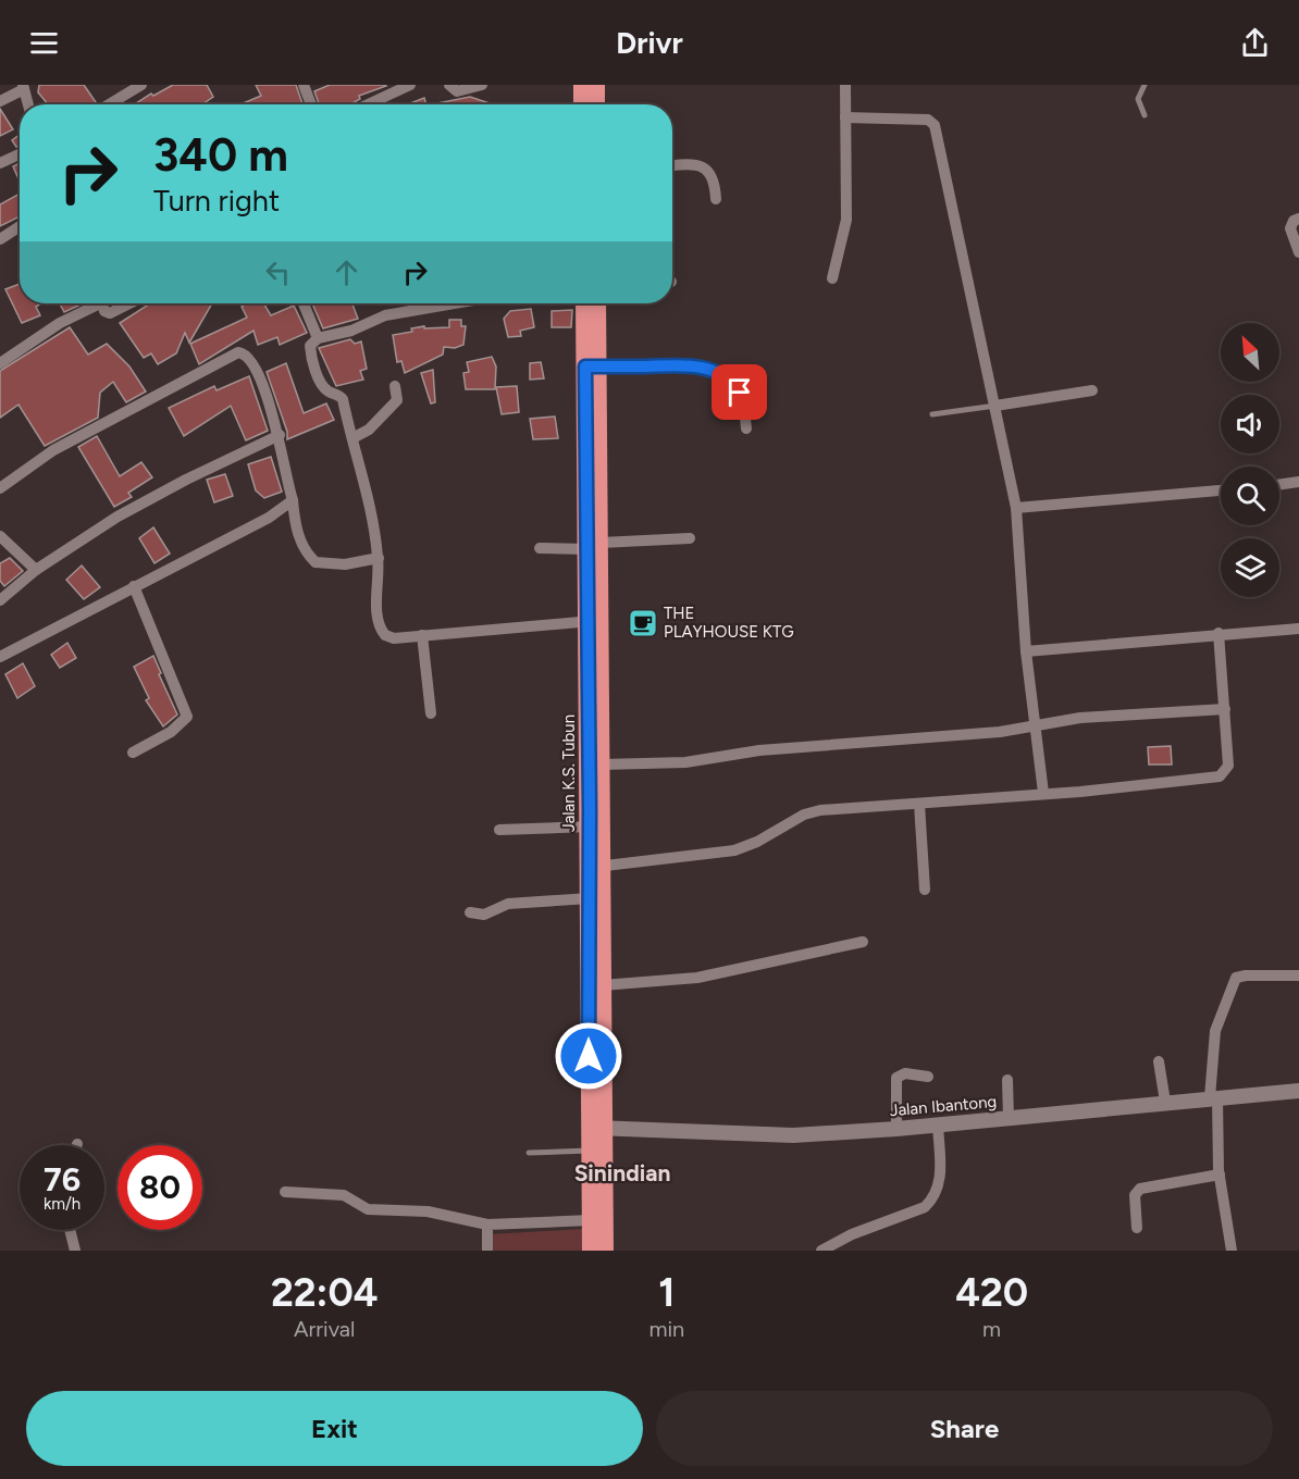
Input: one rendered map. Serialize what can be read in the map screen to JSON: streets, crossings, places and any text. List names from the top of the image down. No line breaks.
{"streets":{"highway":["Jalan K.S. Tubun"],"street":["Jalan Ibantong"]},"crossings":[["Jalan K.S. Tubun","Jalan Ibantong"]],"districts":["Sinindian"],"places":{"cafe":["THE PLAYHOUSE KTG"]},"north":"top left","page":{"header":"Drivr","turn":["340 m","Turn right"],"speed":"76 km/h","limit":"80","eta":["22:04","Arrival","1","min","420","m"],"buttons":["Exit","Share"]}}
